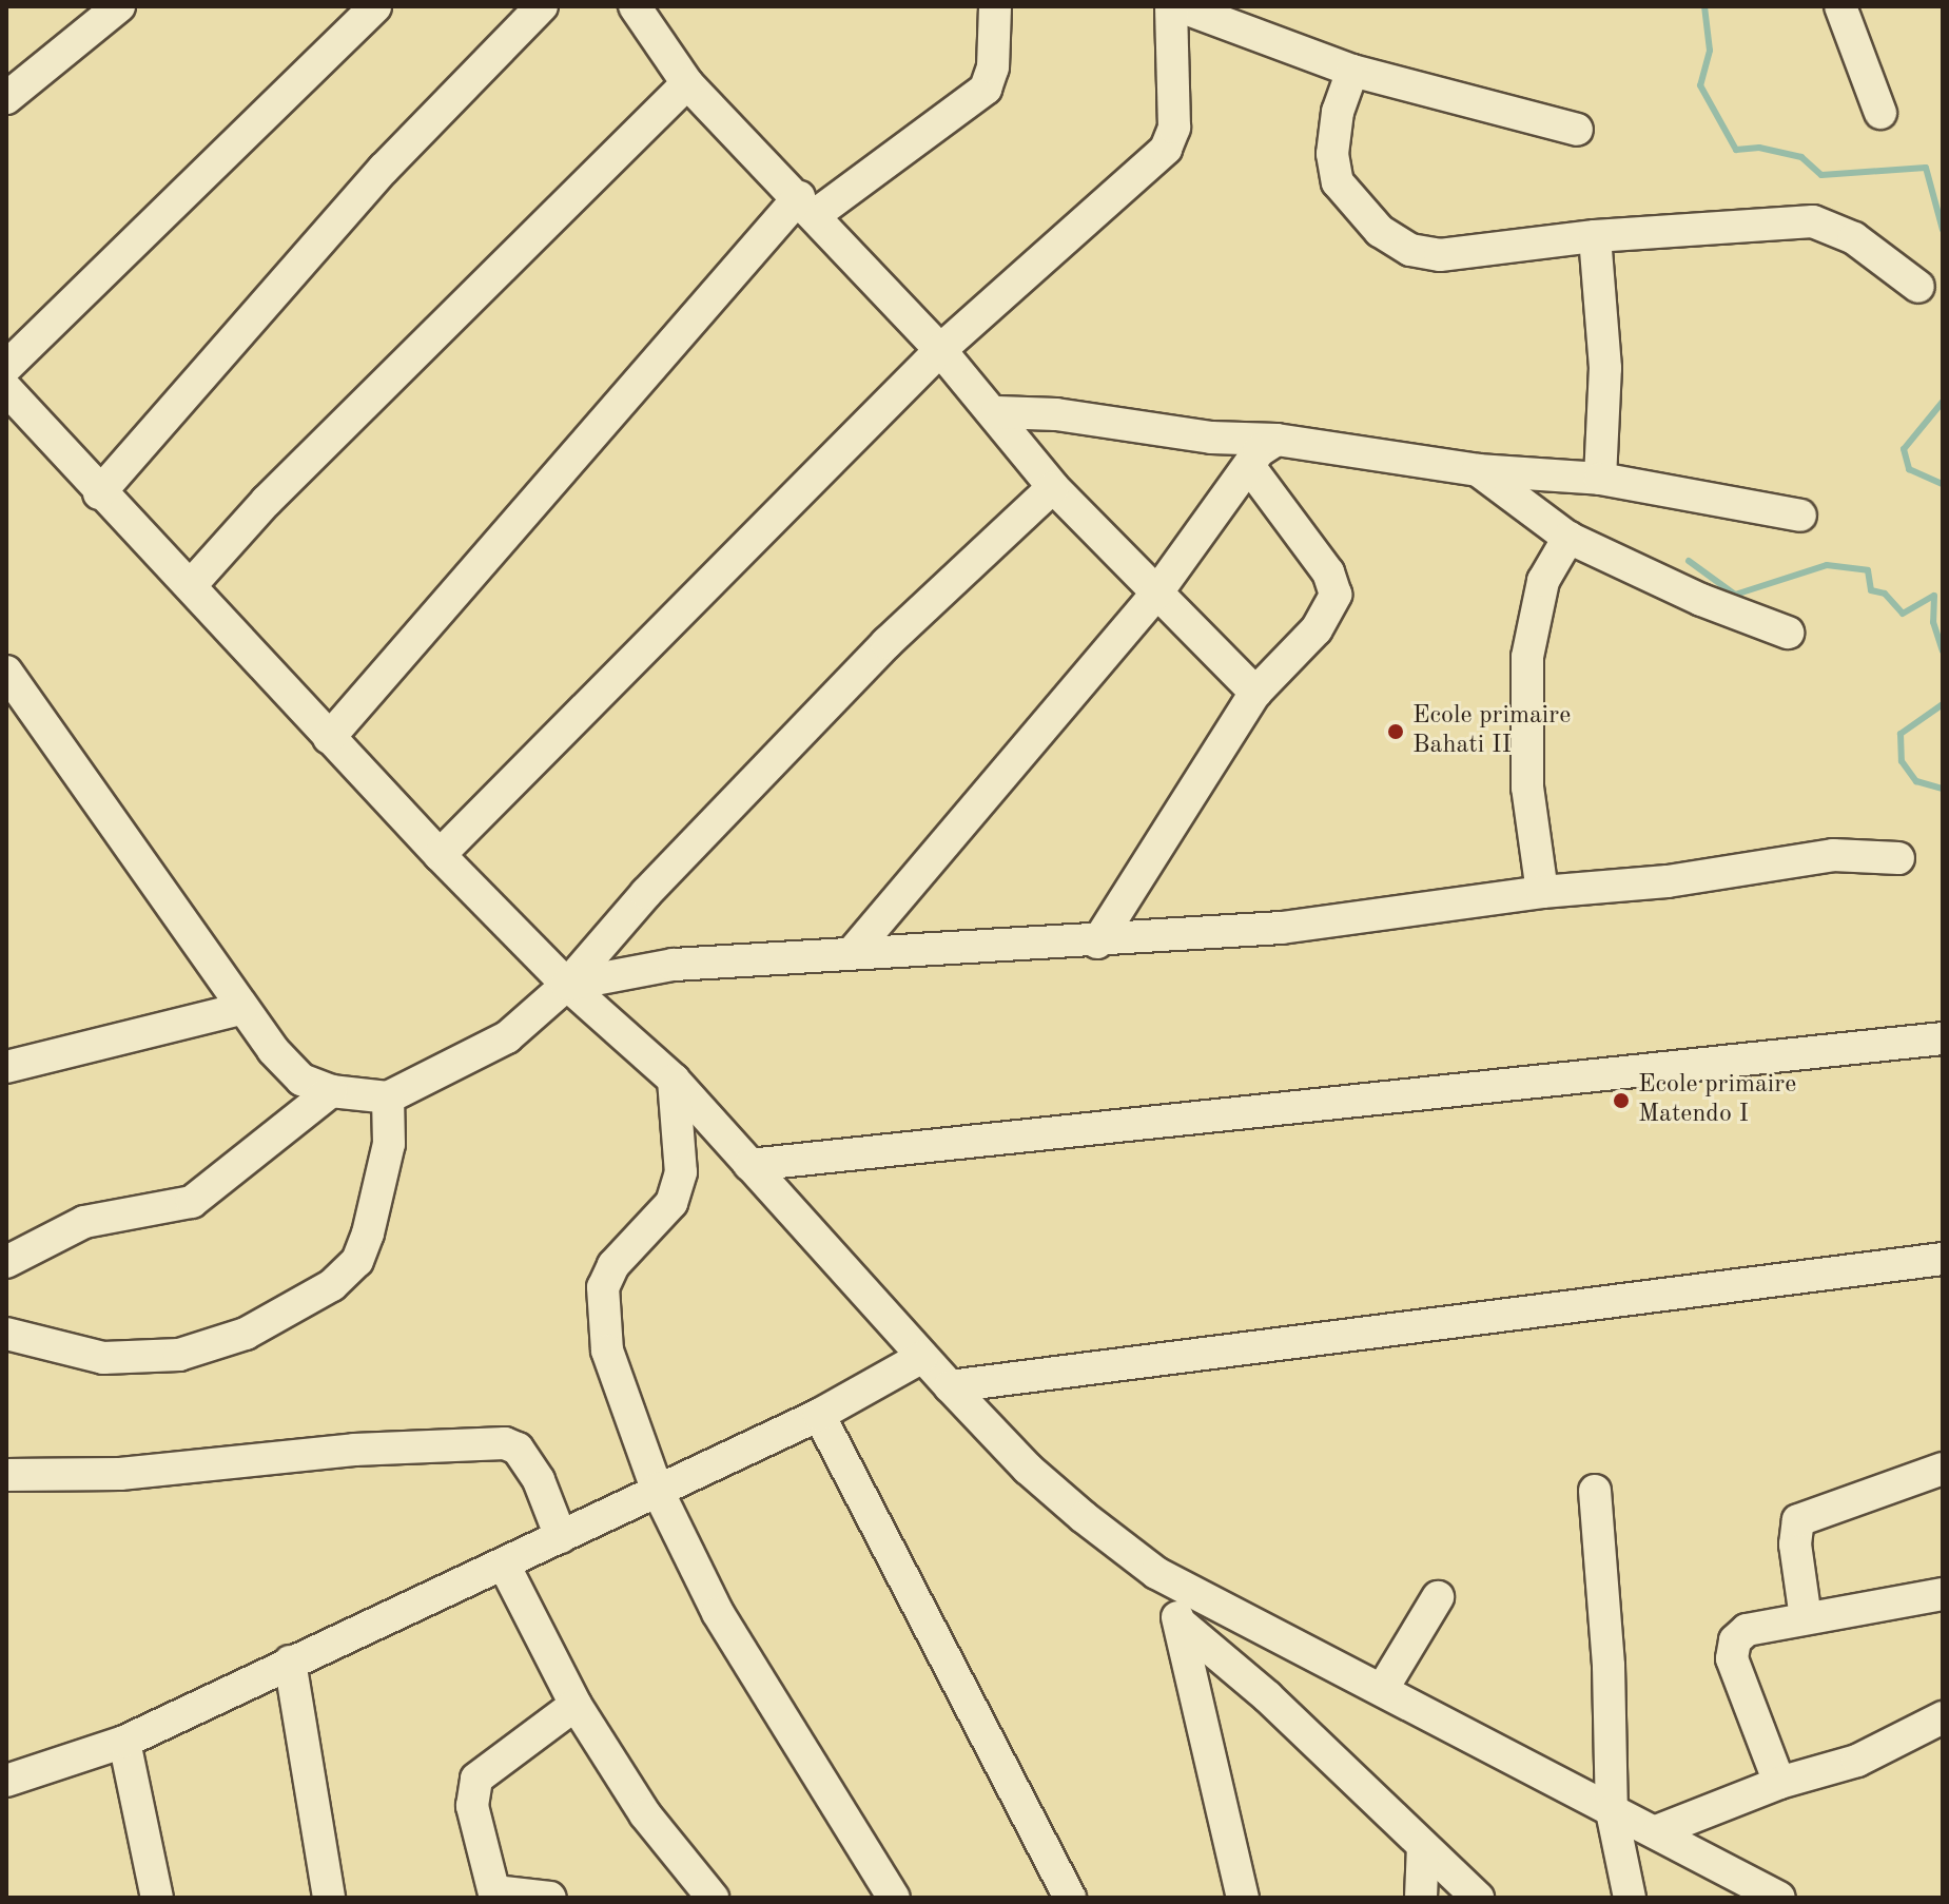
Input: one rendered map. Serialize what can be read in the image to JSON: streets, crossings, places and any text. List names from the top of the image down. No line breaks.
{"places":["Ecole primaire Bahati II","Ecole primaire Matendo I"]}
